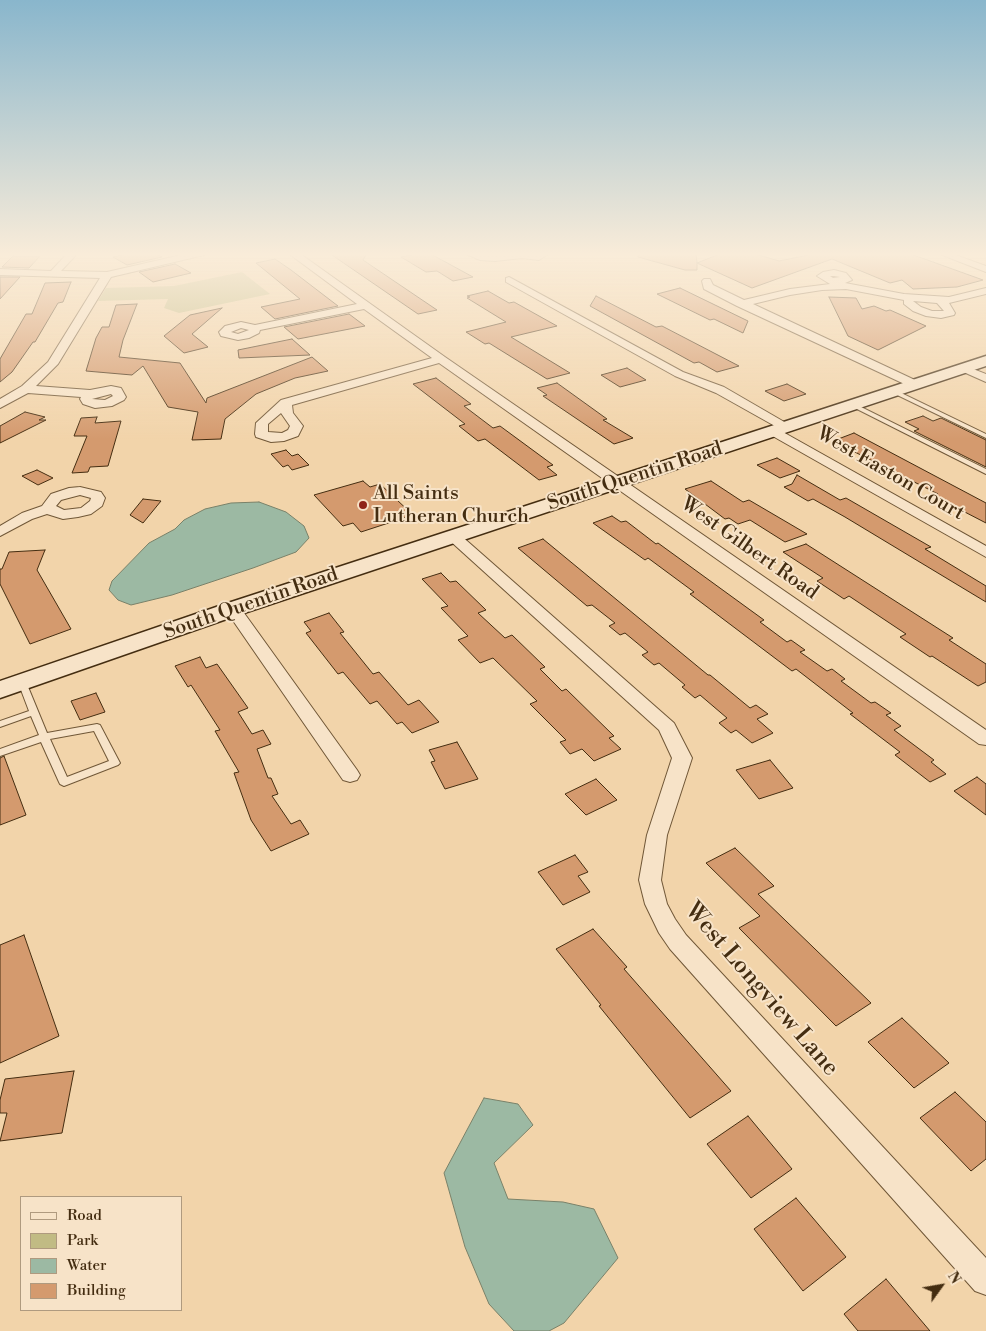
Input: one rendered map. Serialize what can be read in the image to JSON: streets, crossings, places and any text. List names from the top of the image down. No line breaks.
{"streets":{"main road":["South Quentin Road"],"street":["West Easton Court","West Gilbert Road","West Longview Lane"]},"crossings":[["West Easton Court","South Quentin Road"],["South Quentin Road","West Gilbert Road"],["South Quentin Road","West Longview Lane"]],"places":["All Saints Lutheran Church"],"legend":["Road","Park","Water","Building"],"north":"top right"}
